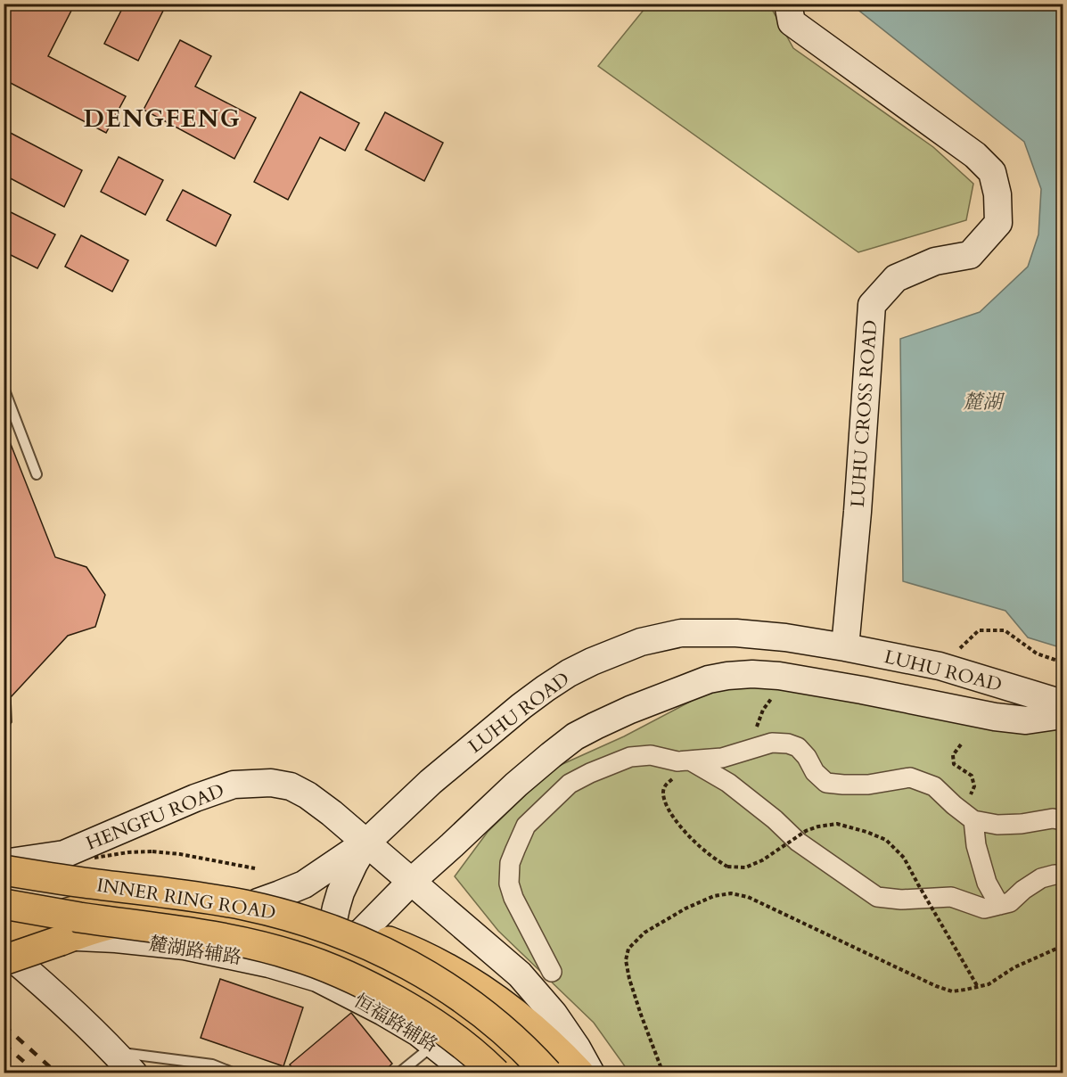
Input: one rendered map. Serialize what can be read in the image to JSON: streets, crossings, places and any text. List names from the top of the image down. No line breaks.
{"streets":{"main road":["LUHU CROSS ROAD","LUHU ROAD","HENGFU ROAD","INNER RING ROAD","麓湖路辅路","恒福路辅路"]},"crossings":[["LUHU CROSS ROAD","LUHU ROAD"],["LUHU ROAD","HENGFU ROAD"],["麓湖路辅路","恒福路辅路"]],"districts":["DENGFENG"],"water":["麓湖"]}
